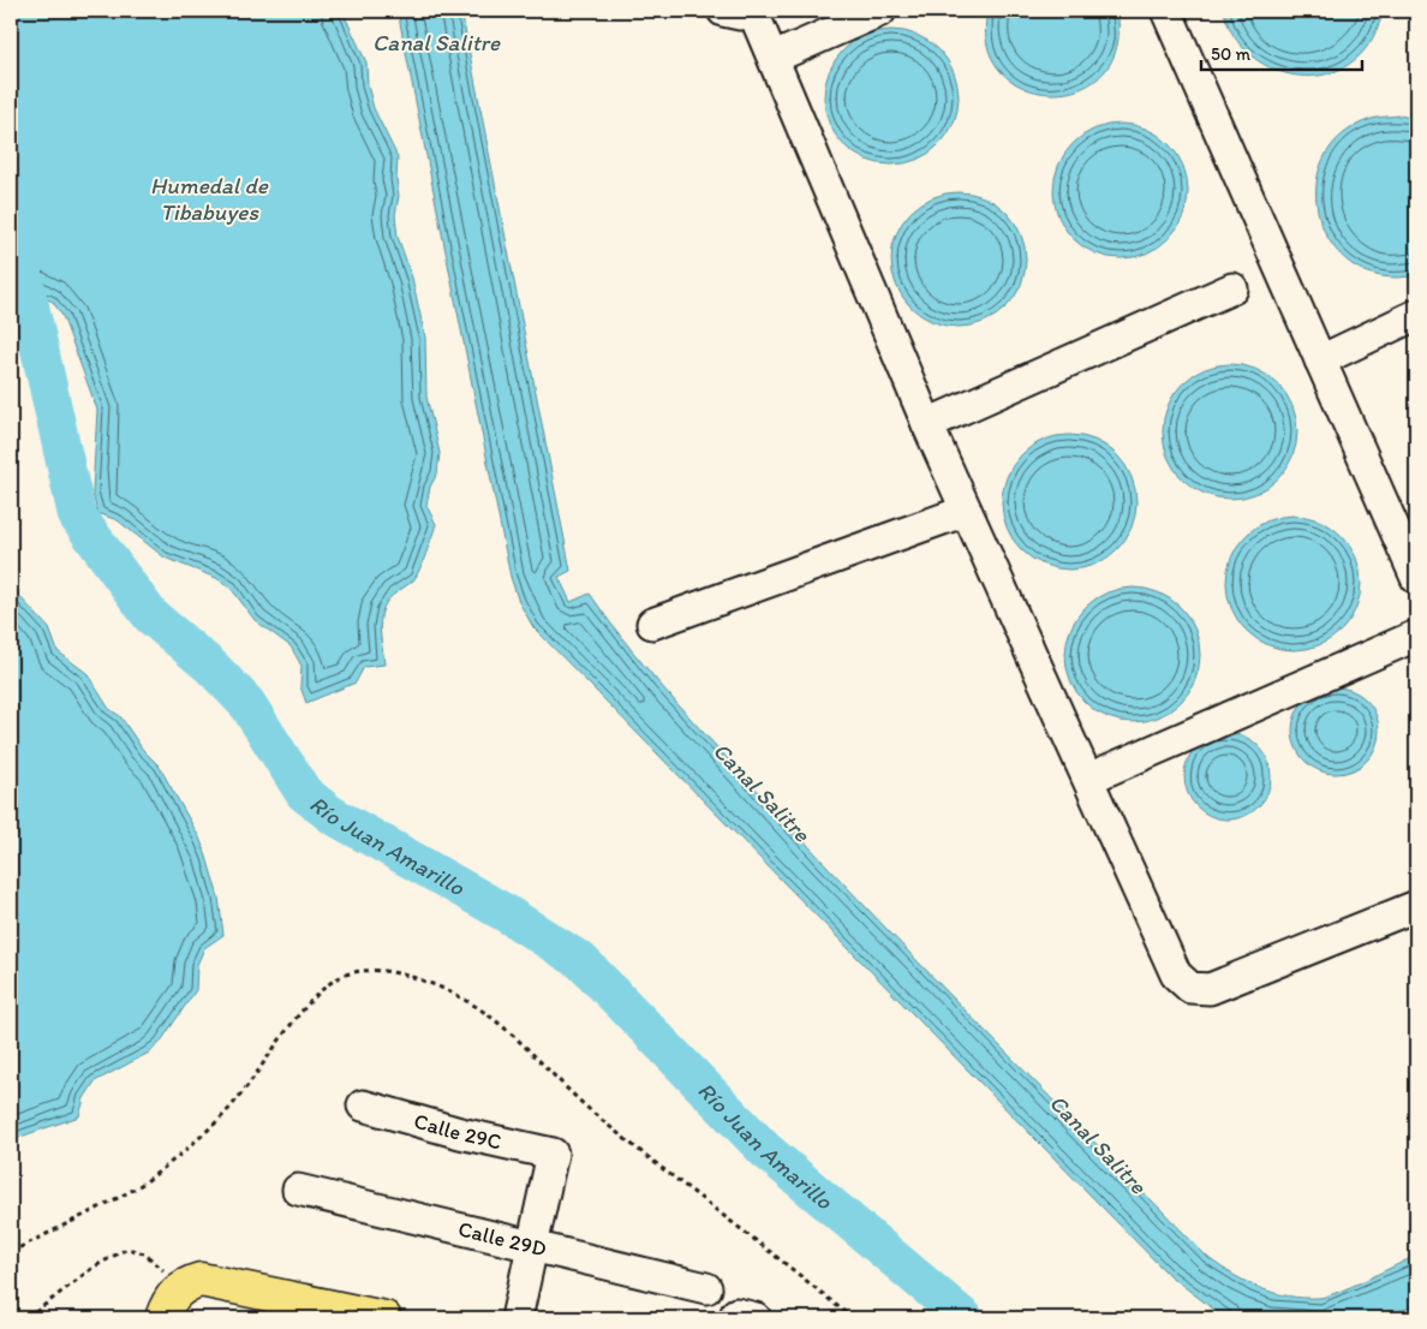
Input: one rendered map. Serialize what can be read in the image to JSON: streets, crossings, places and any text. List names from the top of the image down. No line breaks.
{"streets":{"street":["Calle 29C","Calle 29D"]},"crossings":[["Calle 29C","Calle 29D"]],"water":["Canal Salitre","Humedal de Tibabuyes","Río Juan Amarillo"],"scale_bar":"50 m"}
